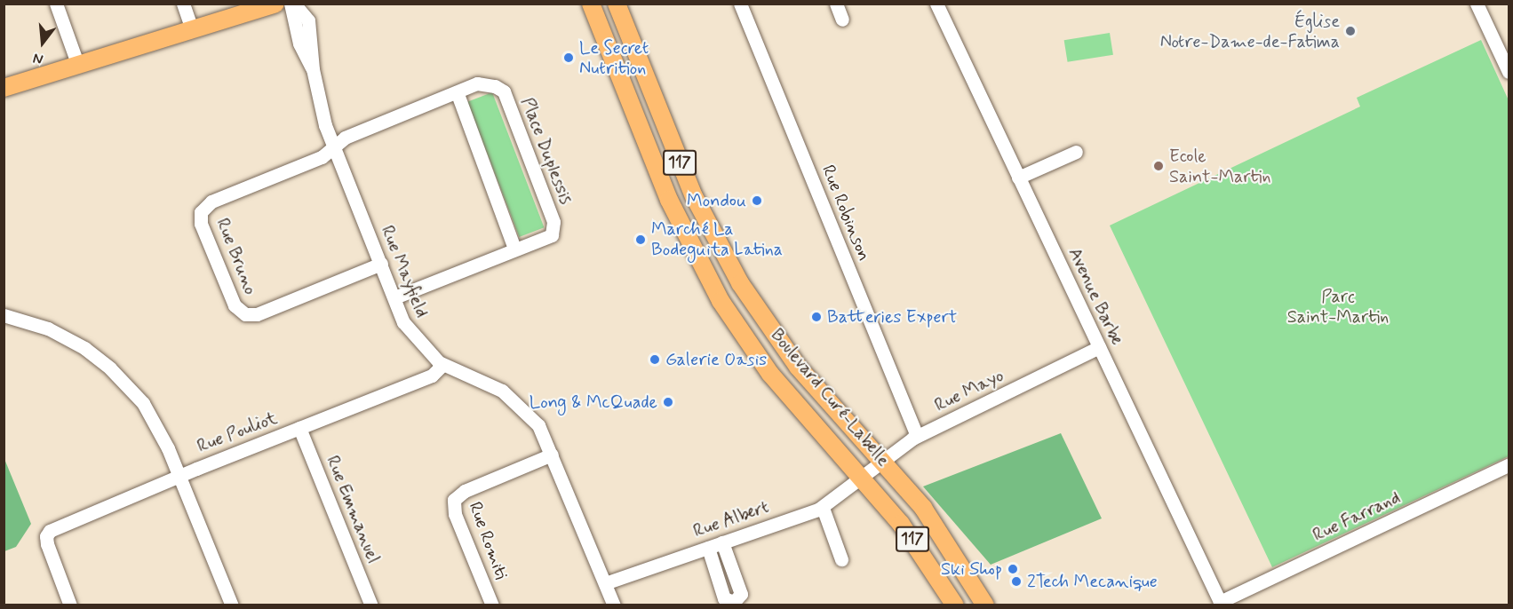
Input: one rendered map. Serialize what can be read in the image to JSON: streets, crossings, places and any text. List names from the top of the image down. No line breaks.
{"streets":{"main road":["117","Boulevard Curé-Labelle"],"street":["Place Duplessis","Rue Robinson","Rue Bruno","Rue Mayfield","Avenue Barbe","Rue Mayo","Rue Pouliot","Rue Emmanuel","Rue Farrand","Rue Albert","Rue Romiti"]},"crossings":[["Place Duplessis","Rue Bruno"],["Place Duplessis","Rue Mayfield"],["Rue Robinson","Rue Mayo"],["Rue Bruno","Rue Mayfield"],["Rue Mayfield","Rue Pouliot"],["Rue Mayfield","Rue Albert"],["Rue Mayfield","Rue Romiti"],["Avenue Barbe","Rue Mayo"],["Avenue Barbe","Rue Farrand"],["Rue Mayo","Boulevard Curé-Labelle"],["Rue Mayo","Rue Albert"],["Boulevard Curé-Labelle","Rue Albert"],["Rue Pouliot","Rue Emmanuel"]],"parks":["Parc Saint-Martin"],"places":["Église Notre-Dame-de-Fatima","Le Secret Nutrition","Ecole Saint-Martin","Mondou","Marché La Bodeguita Latina","Batteries Expert","Galerie Oasis","Long & McQuade","Ski Shop","2Tech Mecanique"],"north":"bottom"}
